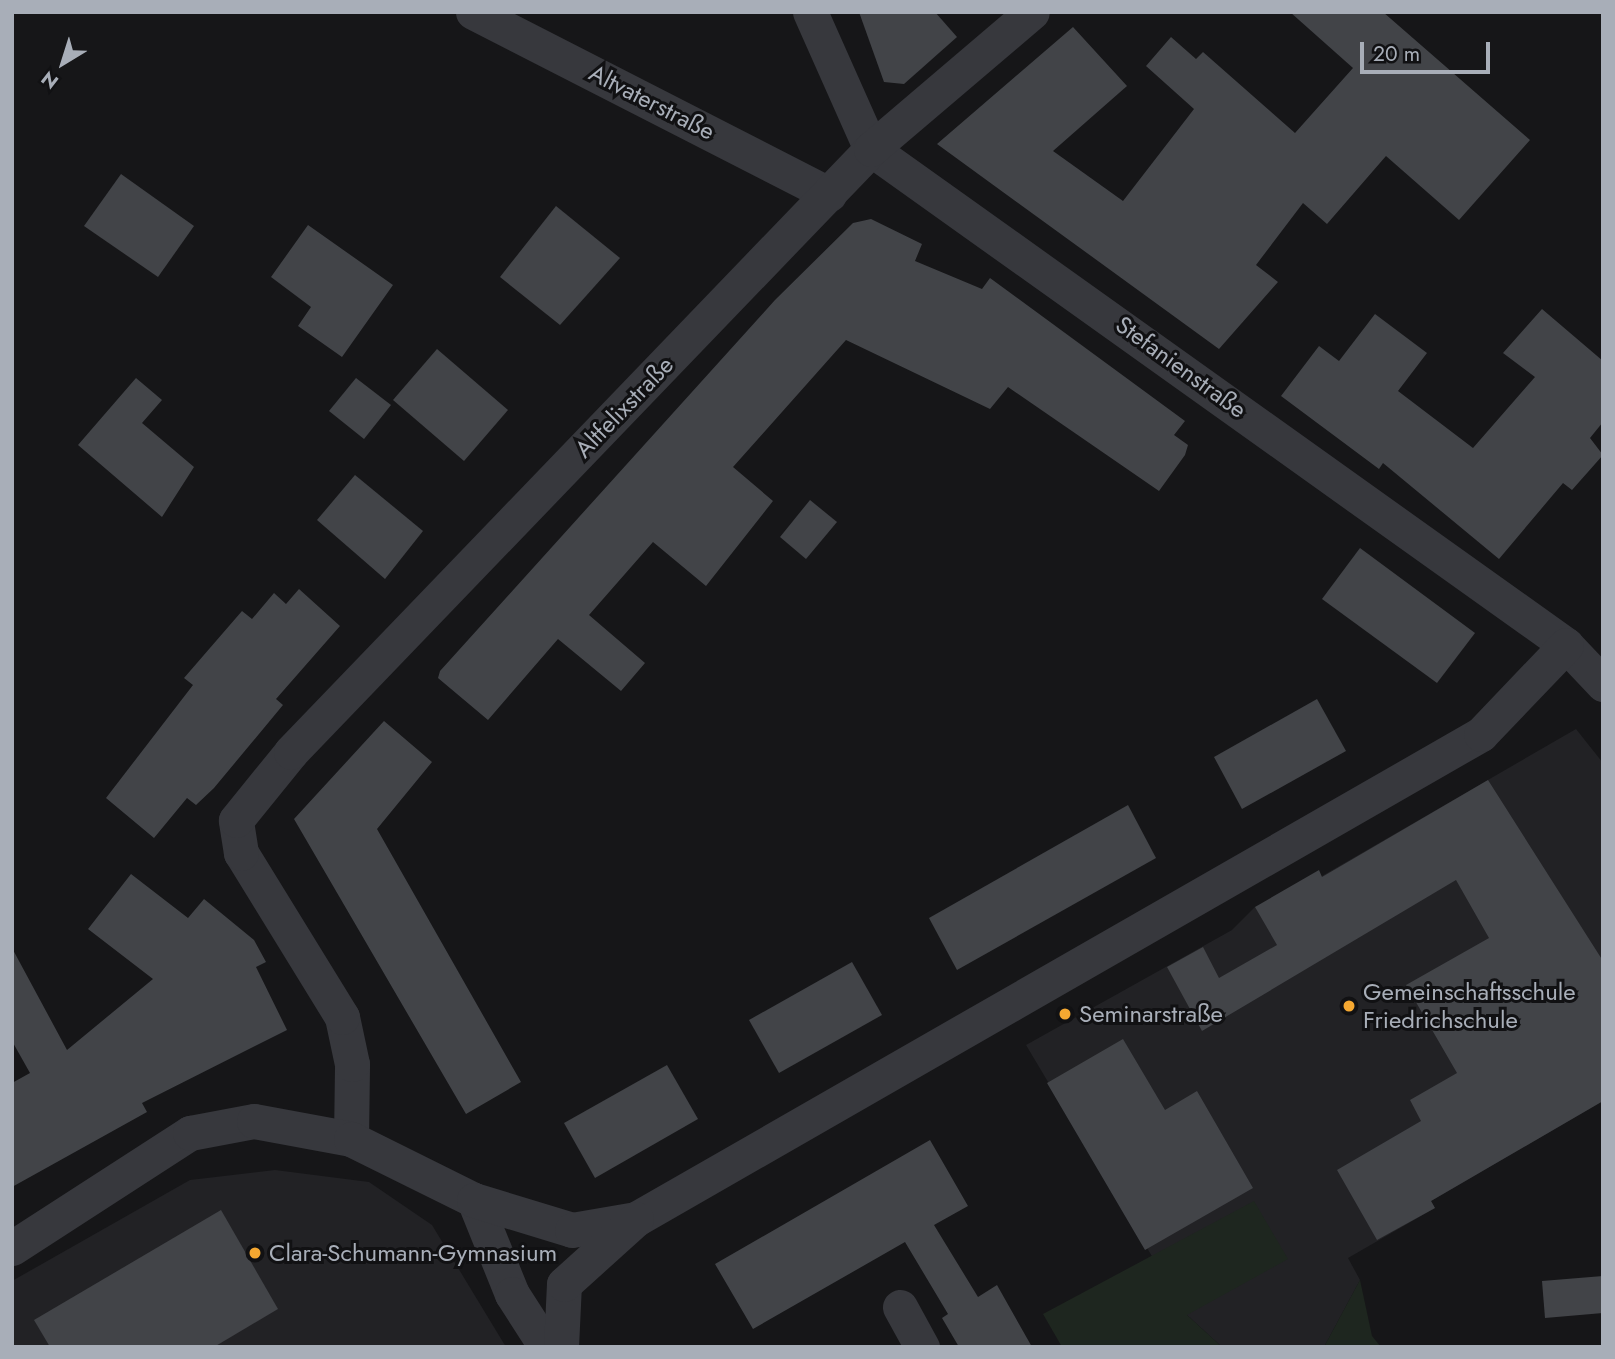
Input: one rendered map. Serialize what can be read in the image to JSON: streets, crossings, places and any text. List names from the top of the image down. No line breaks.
{"streets":{"street":["Altvaterstraße","Stefanienstraße","Altfelixstraße"]},"crossings":[["Altvaterstraße","Altfelixstraße"],["Stefanienstraße","Altfelixstraße"]],"places":["Gemeinschaftsschule Friedrichschule","Seminarstraße","Clara-Schumann-Gymnasium"],"scale_bar":"20 m","north":"bottom left"}
